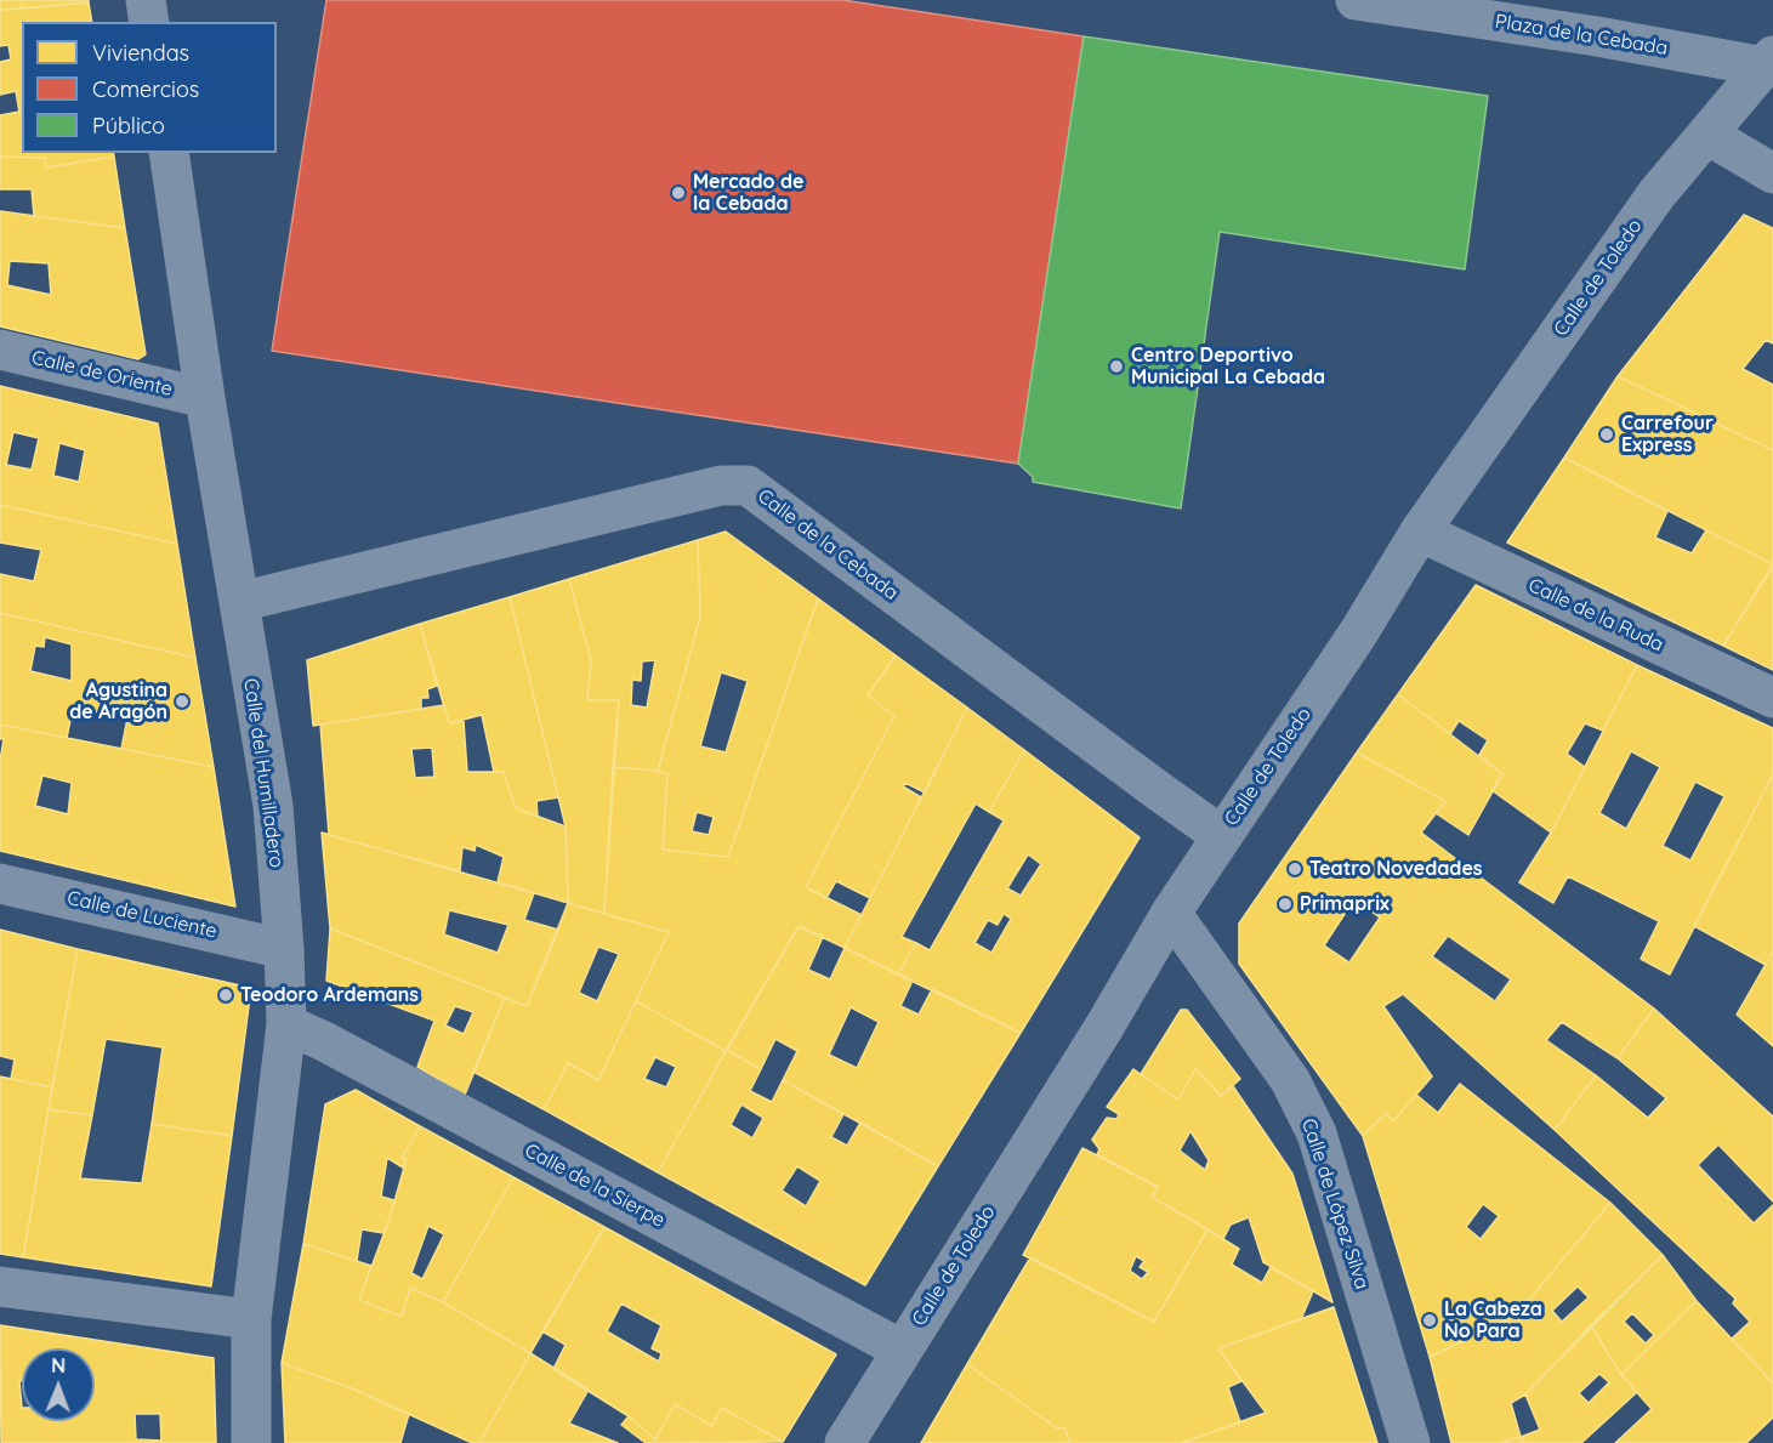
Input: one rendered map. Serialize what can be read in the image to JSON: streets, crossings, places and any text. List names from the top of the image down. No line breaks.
{"streets":{"street":["Plaza de la Cebada","Calle de Toledo","Calle de Oriente","Calle de la Cebada","Calle de la Ruda","Calle del Humilladero","Calle de Luciente","Calle de la Sierpe","Calle de López Silva"]},"crossings":[["Plaza de la Cebada","Calle de Toledo"],["Calle de Toledo","Calle de la Cebada"],["Calle de Toledo","Calle de la Ruda"],["Calle de Toledo","Calle de la Sierpe"],["Calle de Toledo","Calle de López Silva"],["Calle de Oriente","Calle del Humilladero"],["Calle de la Cebada","Calle del Humilladero"],["Calle del Humilladero","Calle de Luciente"],["Calle del Humilladero","Calle de la Sierpe"]],"places":["Mercado de la Cebada","Centro Deportivo Municipal La Cebada","Carrefour Express","Agustina de Aragón","Teatro Novedades","Primaprix","Teodoro Ardemans","La Cabeza No Para"],"legend":["Viviendas","Comercios","Público"],"north":"top"}
